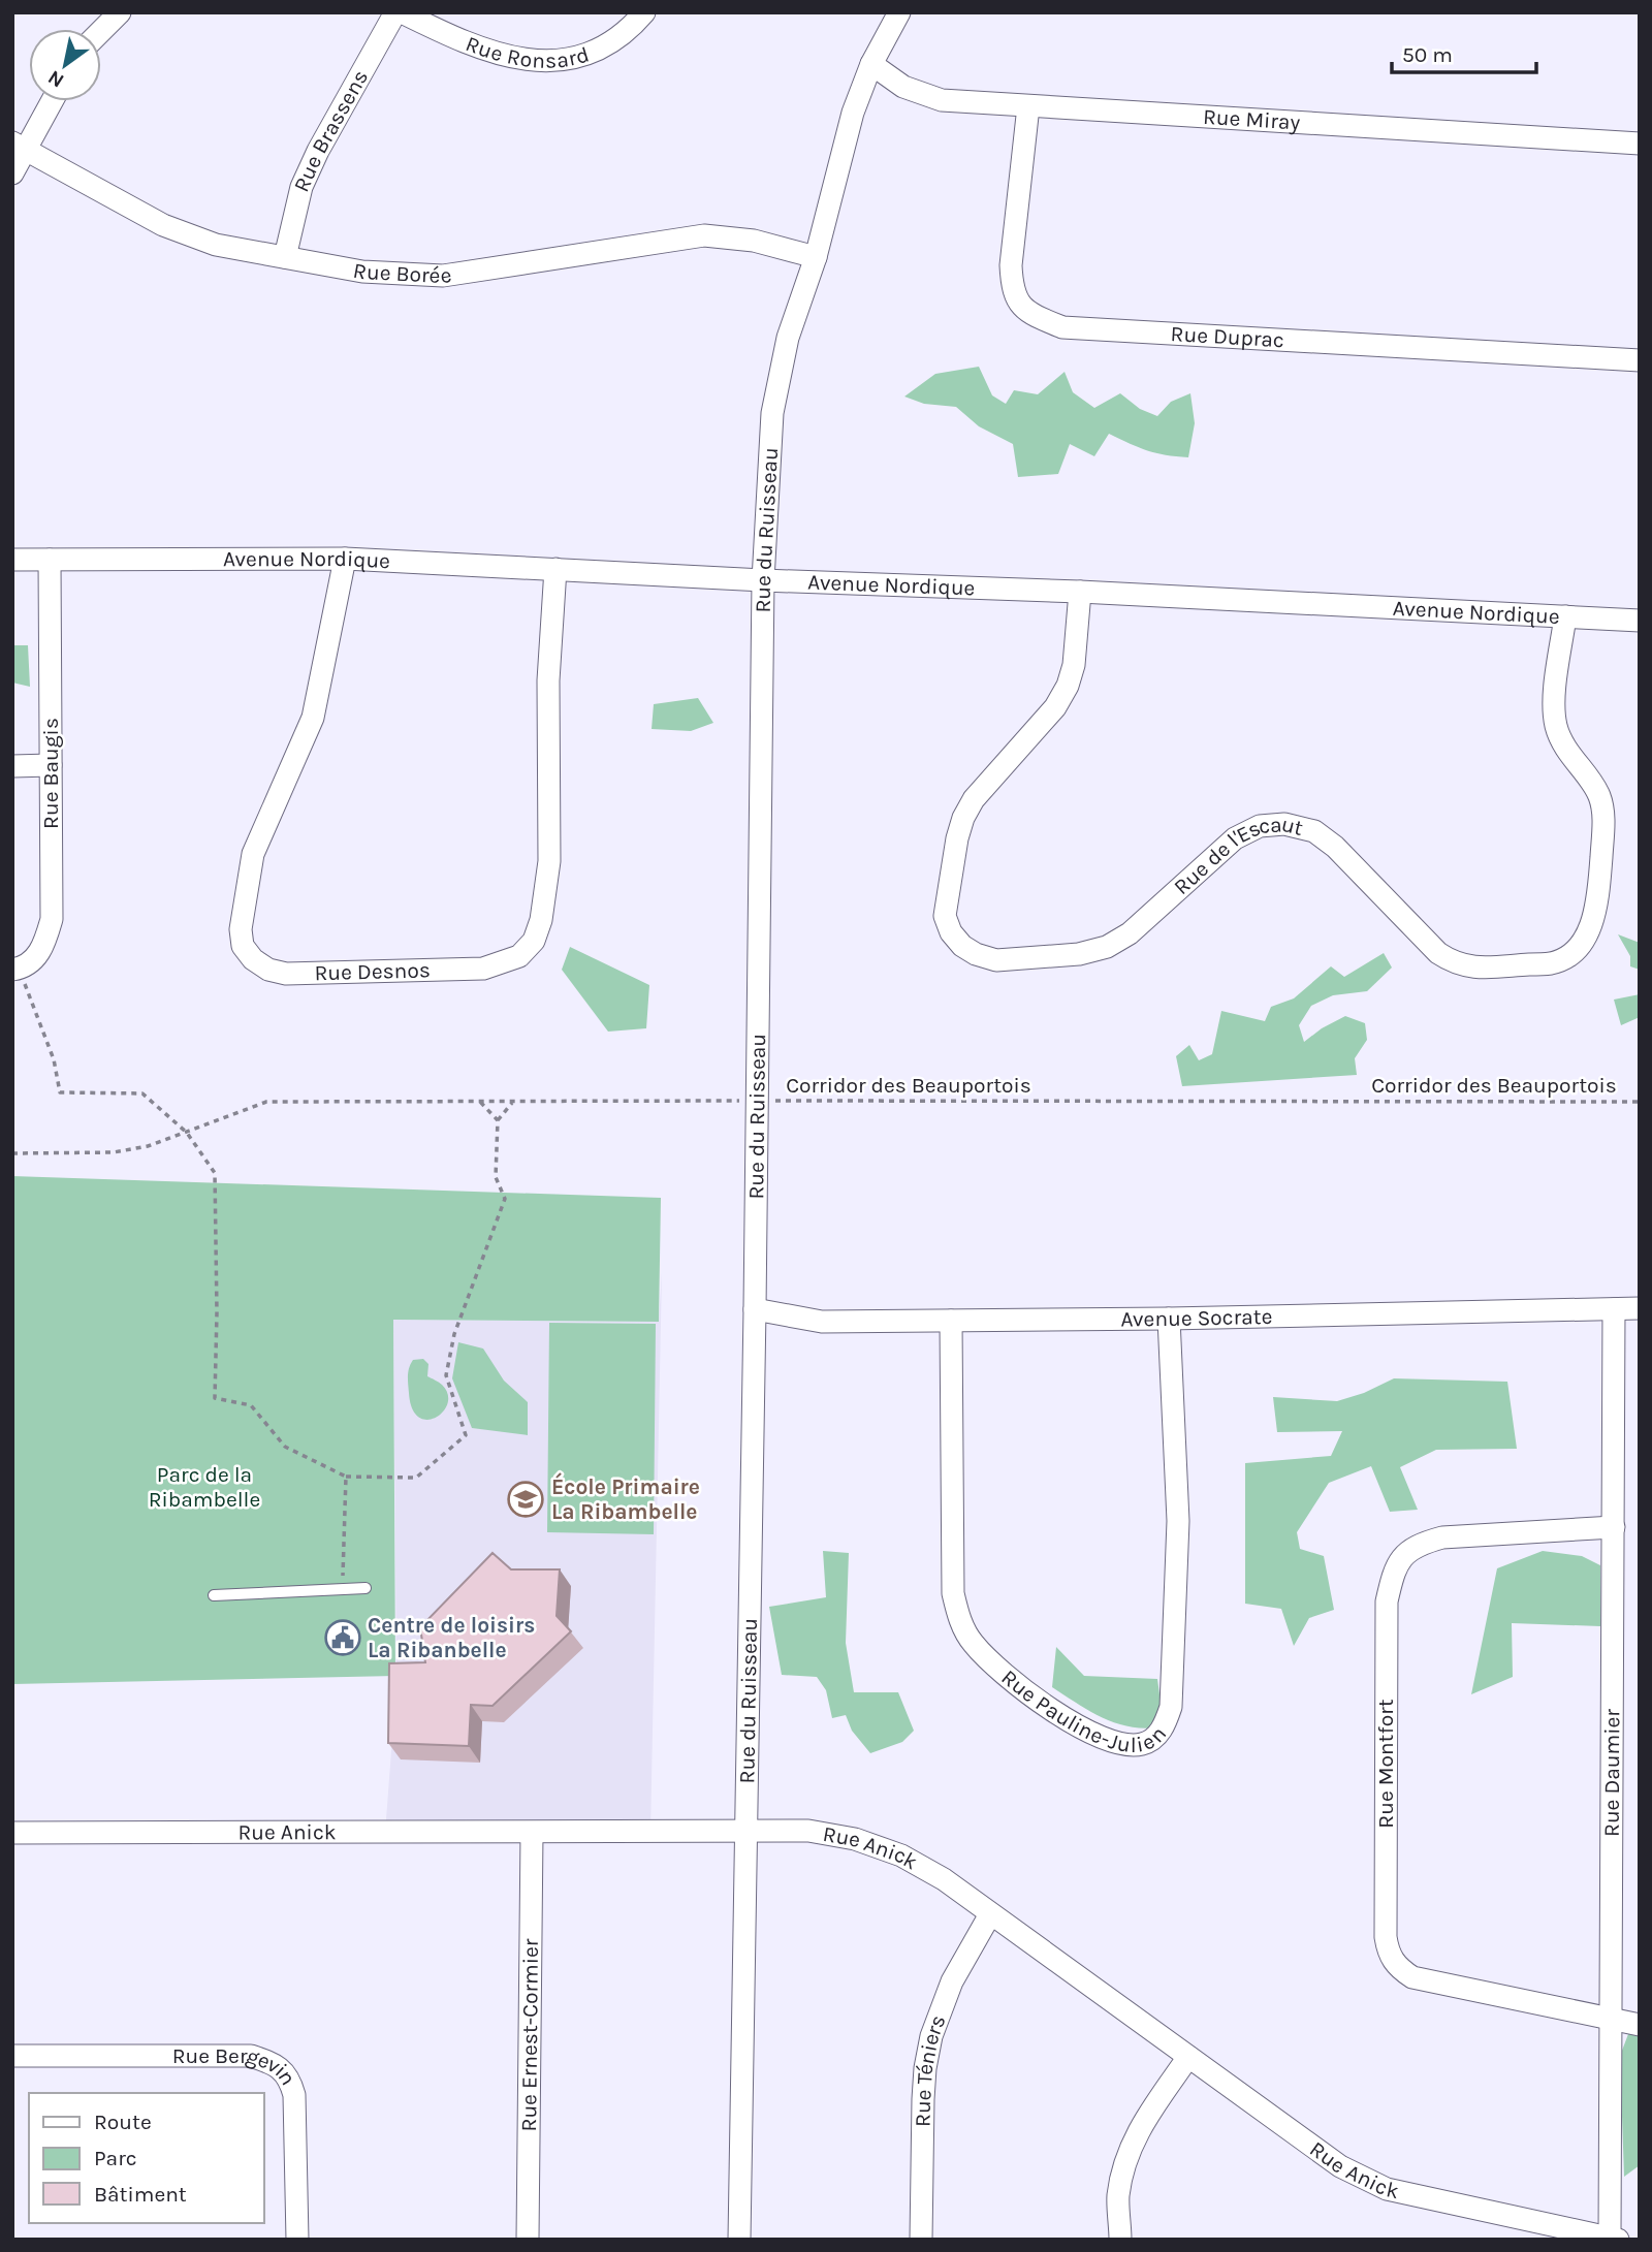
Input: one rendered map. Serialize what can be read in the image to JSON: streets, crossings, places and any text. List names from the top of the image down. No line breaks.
{"streets":{"street":["Rue Ronsard","Rue Miray","Rue Brassens","Rue Borée","Rue Duprac","Rue du Ruisseau","Avenue Nordique","Rue Baugis","Rue de l'Escaut","Rue Desnos","Avenue Socrate","Rue Pauline-Julien","Rue Montfort","Rue Daumier","Rue Anick","Rue Ernest-Cormier","Rue Téniers","Rue Bergevin"],"path":["Corridor des Beauportois"]},"crossings":[["Rue Miray","Rue Duprac"],["Rue Miray","Rue du Ruisseau"],["Rue Brassens","Rue Borée"],["Rue Borée","Rue du Ruisseau"],["Rue du Ruisseau","Avenue Nordique"],["Rue du Ruisseau","Corridor des Beauportois"],["Rue du Ruisseau","Avenue Socrate"],["Rue du Ruisseau","Rue Anick"],["Avenue Nordique","Rue Baugis"],["Avenue Nordique","Rue de l'Escaut"],["Avenue Nordique","Rue Desnos"],["Avenue Socrate","Rue Pauline-Julien"],["Avenue Socrate","Rue Daumier"],["Rue Montfort","Rue Daumier"],["Rue Daumier","Rue Anick"],["Rue Anick","Rue Ernest-Cormier"],["Rue Anick","Rue Téniers"]],"parks":["Parc de la Ribambelle"],"places":{"school or university":["École Primaire La Ribambelle"],"public building":["Centre de loisirs La Ribanbelle"]},"legend":["Route","Parc","Bâtiment"],"scale_bar":"50 m","north":"bottom left"}
